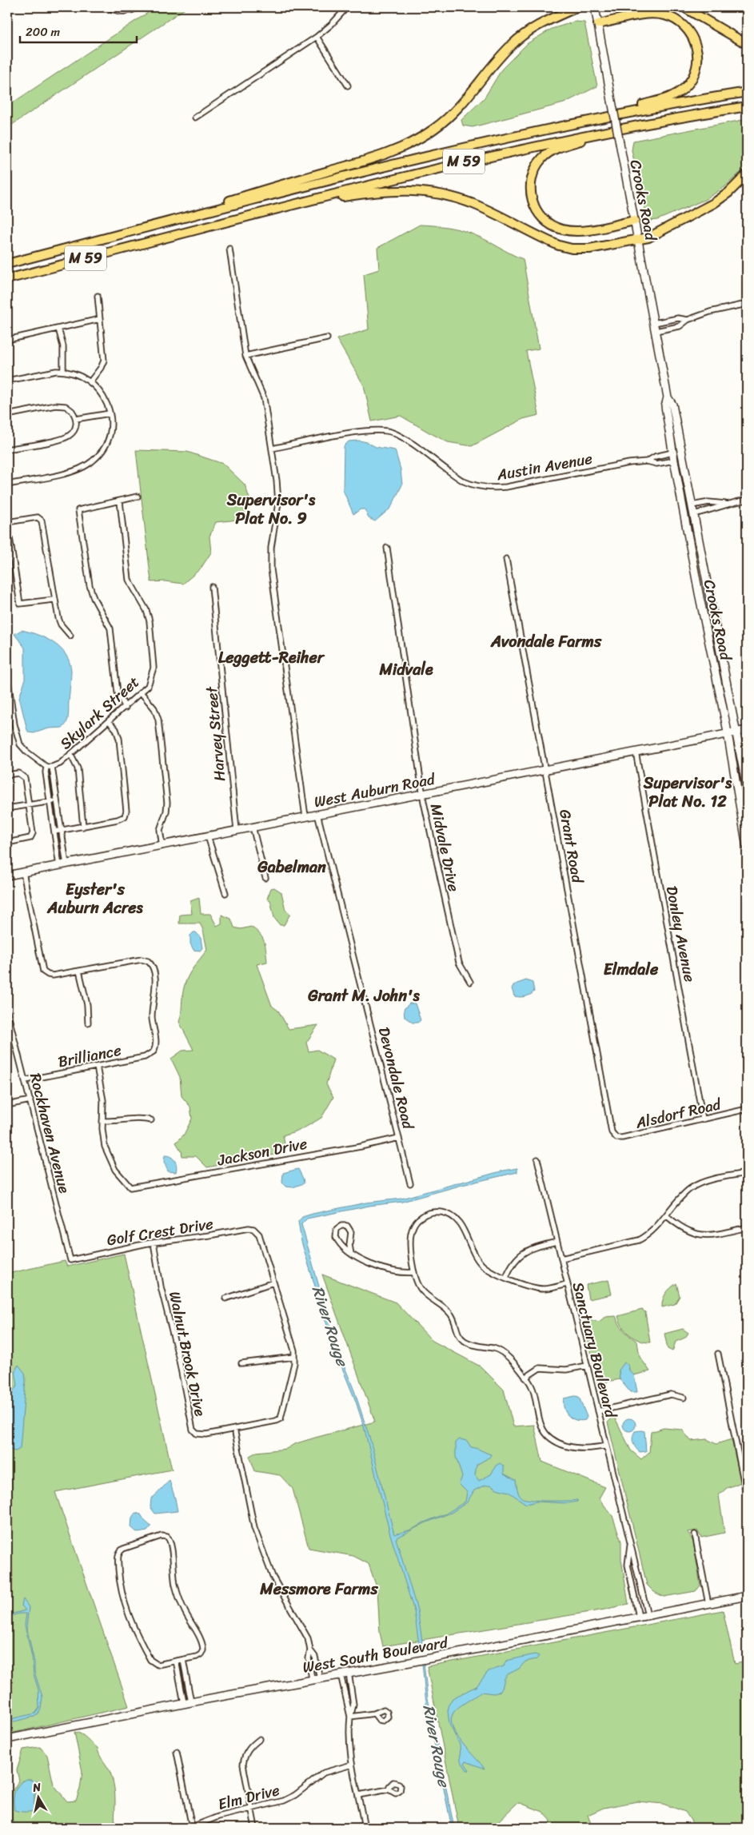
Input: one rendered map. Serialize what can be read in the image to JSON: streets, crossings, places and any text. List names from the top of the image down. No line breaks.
{"streets":{"highway":["M 59"],"main road":["Crooks Road","West Auburn Road","West South Boulevard"],"street":["Austin Avenue","Skylark Street","Harvey Street","Grant Road","Midvale Drive","Donley Avenue","Brilliance","Devondale Road","Alsdorf Road","Rockhaven Avenue","Jackson Drive","Golf Crest Drive","Sanctuary Boulevard","Walnut Brook Drive","Elm Drive"]},"crossings":[["Crooks Road","Austin Avenue"],["Crooks Road","West Auburn Road"],["Harvey Street","West Auburn Road"],["West Auburn Road","Grant Road"],["West Auburn Road","Midvale Drive"],["West Auburn Road","Donley Avenue"],["West Auburn Road","Devondale Road"],["Grant Road","Alsdorf Road"],["Donley Avenue","Alsdorf Road"],["Brilliance","Rockhaven Avenue"],["Devondale Road","Jackson Drive"],["Rockhaven Avenue","Golf Crest Drive"],["Golf Crest Drive","Walnut Brook Drive"],["Sanctuary Boulevard","West South Boulevard"]],"districts":["Supervisor's Plat No. 9","Avondale Farms","Leggett-Reiher","Midvale","Supervisor's Plat No. 12","Gabelman","Eyster's Auburn Acres","Elmdale","Grant M. John's","Messmore Farms"],"water":["River Rouge"],"scale_bar":"200 m","north":"top"}
